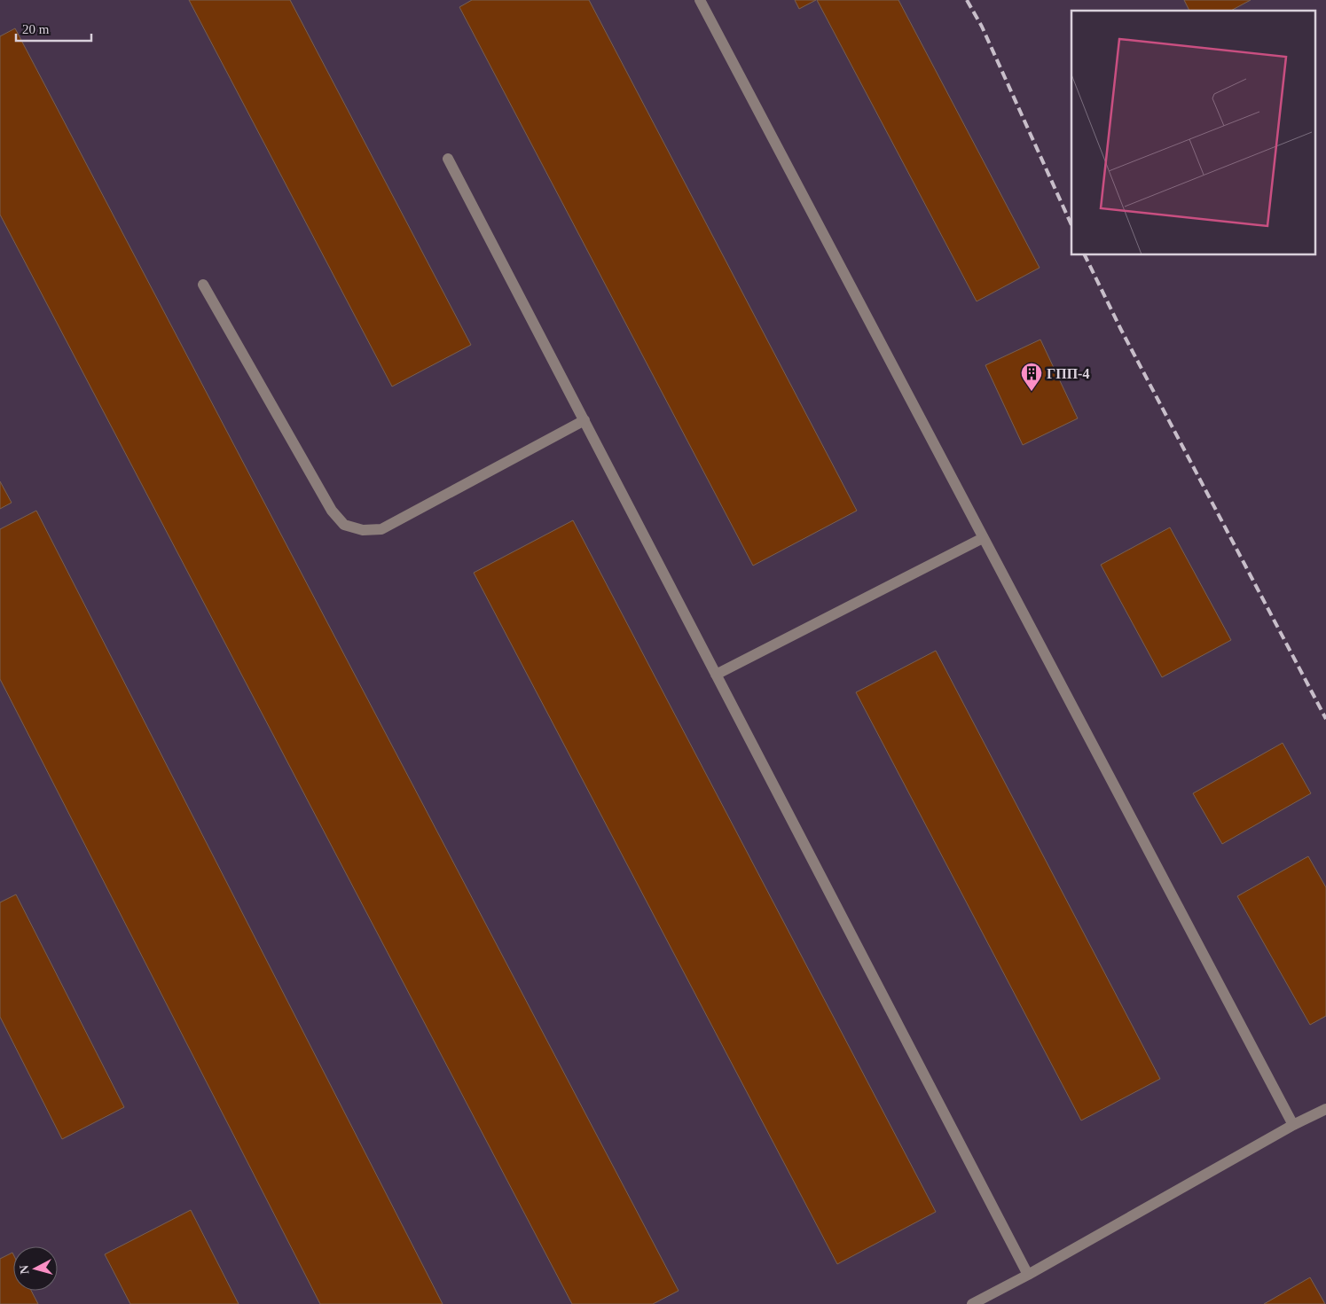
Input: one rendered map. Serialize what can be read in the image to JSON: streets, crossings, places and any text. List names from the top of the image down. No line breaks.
{"places":{"building":["ГПП-4"]},"scale_bar":"20 m","north":"left"}
